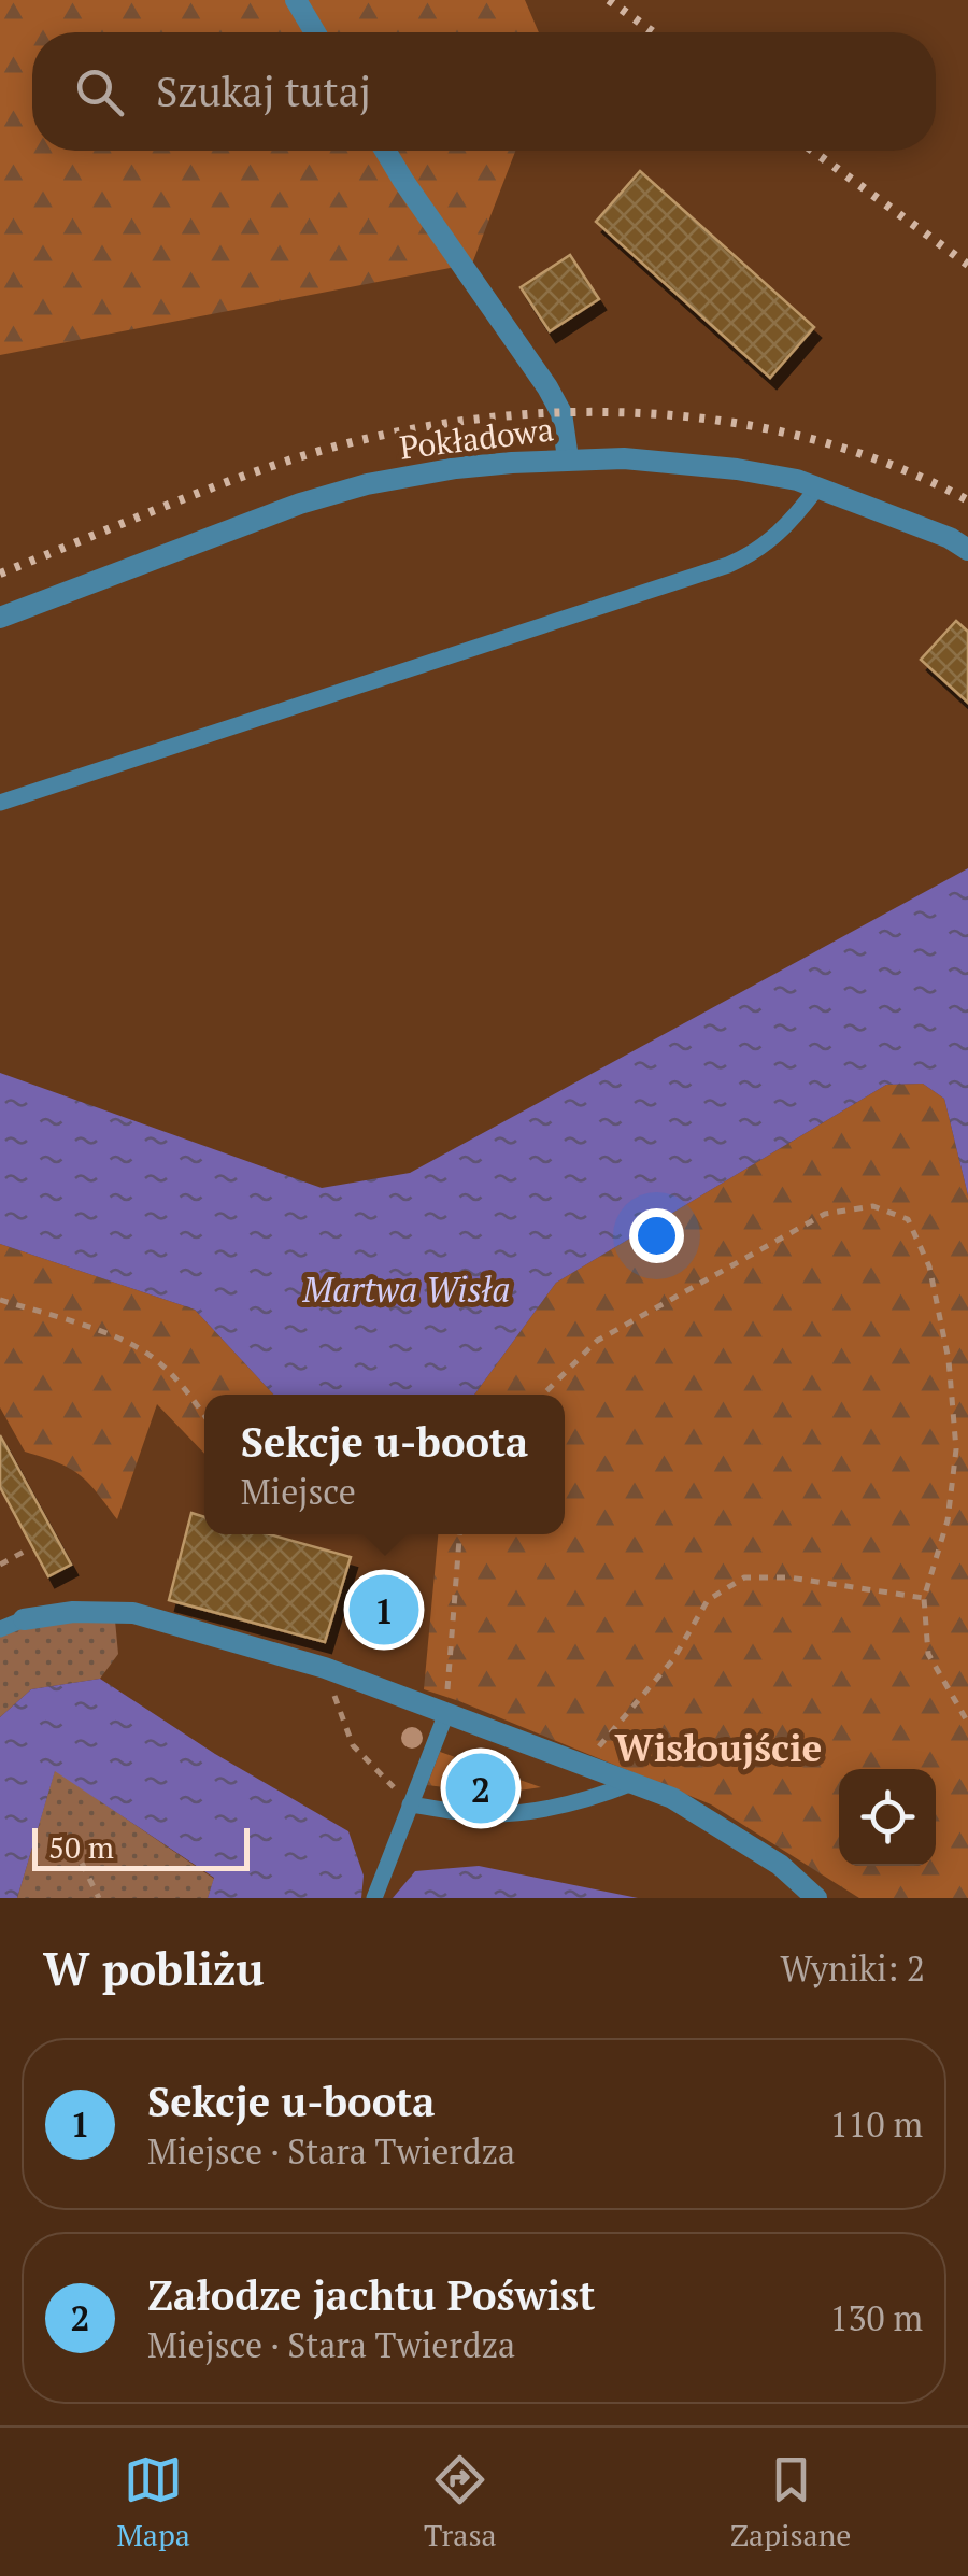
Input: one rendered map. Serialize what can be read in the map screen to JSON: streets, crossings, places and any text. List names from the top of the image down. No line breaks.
{"streets":{"street":["Pokładowa"]},"districts":["Wisłoujście"],"water":["Martwa Wisła"],"scale_bar":"50 m","page":{"search":"Szukaj tutaj","popup":["Sekcje u-boota","Miejsce"],"pins":["1","2"],"scale":"50 m","heading":["W pobliżu","Wyniki: 2"],"list":[{"mark":"1","name":"Sekcje u-boota","note":"Miejsce · Stara Twierdza","value":"110 m"},{"mark":"2","name":"Załodze jachtu Poświst","note":"Miejsce · Stara Twierdza","value":"130 m"}],"nav":["Mapa","Trasa","Zapisane"]}}
